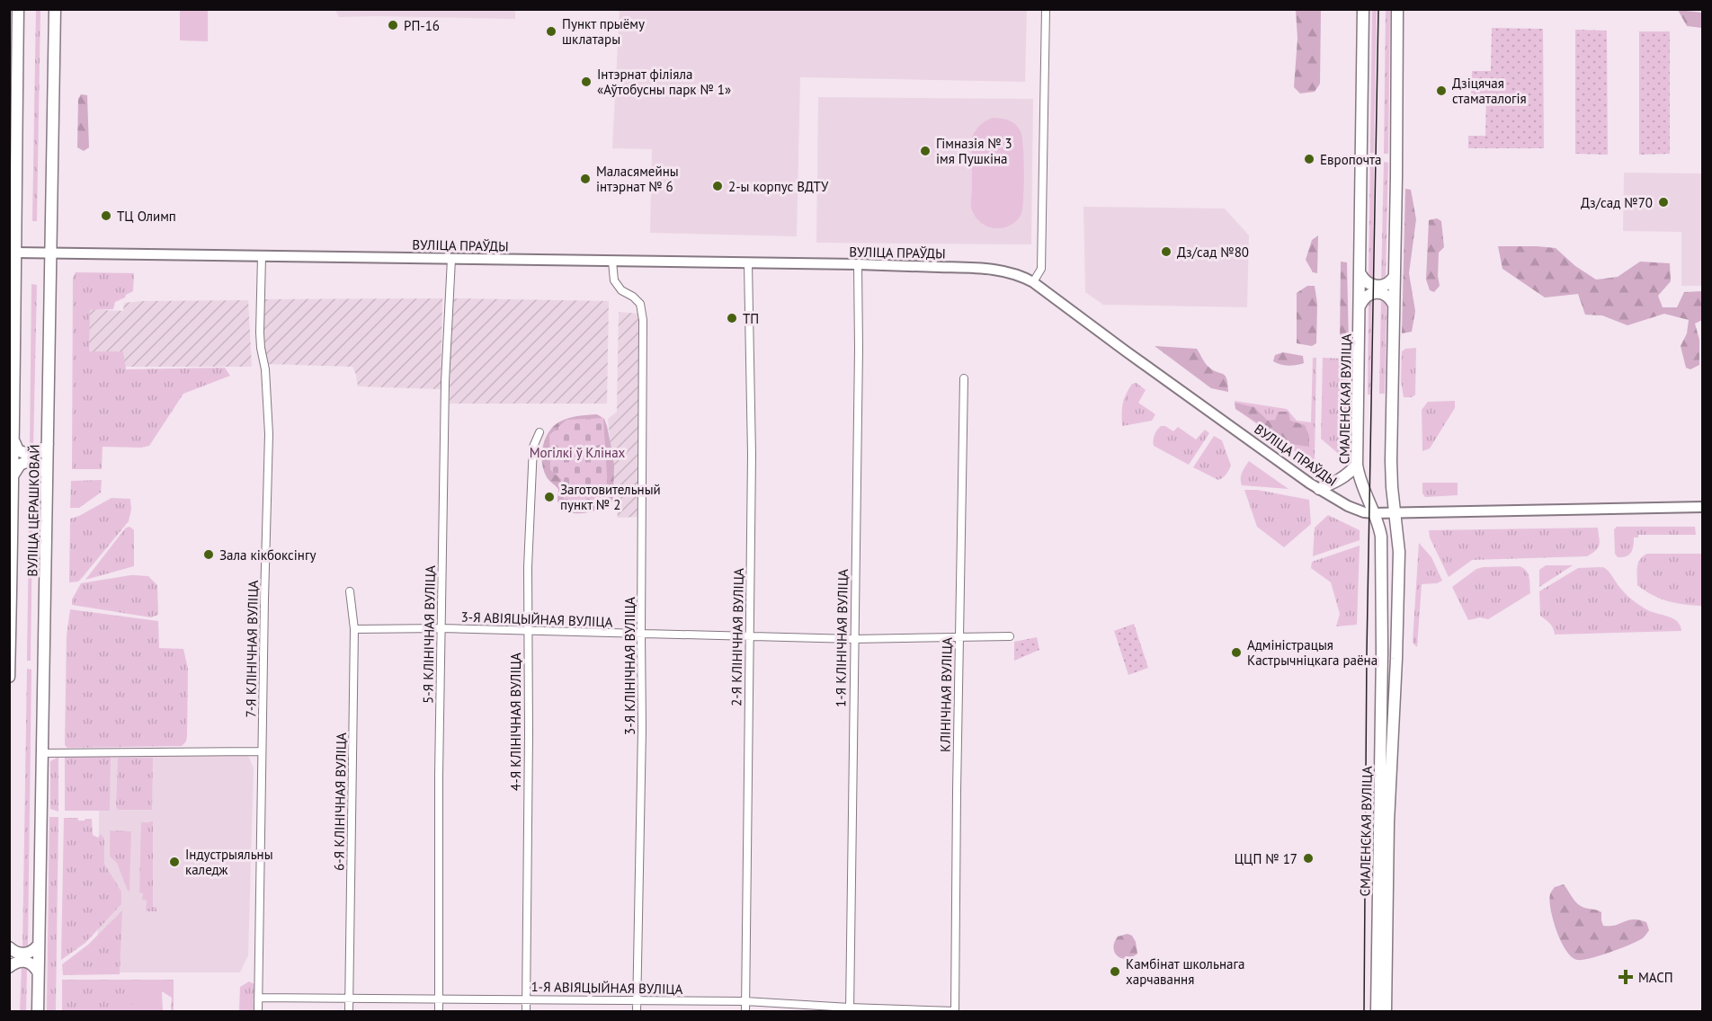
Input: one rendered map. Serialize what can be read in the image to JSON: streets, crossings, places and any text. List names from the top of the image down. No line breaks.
{"streets":{"main road":["ВУЛІЦА ПРАЎДЫ","СМАЛЕНСКАЯ ВУЛІЦА","ВУЛІЦА ЦЕРАШКОВАЙ"],"street":["3-Я АВІЯЦЫЙНАЯ ВУЛІЦА","5-Я КЛІНІЧНАЯ ВУЛІЦА","2-Я КЛІНІЧНАЯ ВУЛІЦА","1-Я КЛІНІЧНАЯ ВУЛІЦА","7-Я КЛІНІЧНАЯ ВУЛІЦА","3-Я КЛІНІЧНАЯ ВУЛІЦА","КЛІНІЧНАЯ ВУЛІЦА","4-Я КЛІНІЧНАЯ ВУЛІЦА","6-Я КЛІНІЧНАЯ ВУЛІЦА","1-Я АВІЯЦЫЙНАЯ ВУЛІЦА"]},"crossings":[["ВУЛІЦА ПРАЎДЫ","СМАЛЕНСКАЯ ВУЛІЦА"],["ВУЛІЦА ПРАЎДЫ","ВУЛІЦА ЦЕРАШКОВАЙ"],["ВУЛІЦА ПРАЎДЫ","5-Я КЛІНІЧНАЯ ВУЛІЦА"],["ВУЛІЦА ПРАЎДЫ","2-Я КЛІНІЧНАЯ ВУЛІЦА"],["ВУЛІЦА ПРАЎДЫ","1-Я КЛІНІЧНАЯ ВУЛІЦА"],["ВУЛІЦА ПРАЎДЫ","7-Я КЛІНІЧНАЯ ВУЛІЦА"],["ВУЛІЦА ПРАЎДЫ","3-Я КЛІНІЧНАЯ ВУЛІЦА"],["3-Я АВІЯЦЫЙНАЯ ВУЛІЦА","5-Я КЛІНІЧНАЯ ВУЛІЦА"],["3-Я АВІЯЦЫЙНАЯ ВУЛІЦА","2-Я КЛІНІЧНАЯ ВУЛІЦА"],["3-Я АВІЯЦЫЙНАЯ ВУЛІЦА","1-Я КЛІНІЧНАЯ ВУЛІЦА"],["3-Я АВІЯЦЫЙНАЯ ВУЛІЦА","3-Я КЛІНІЧНАЯ ВУЛІЦА"],["3-Я АВІЯЦЫЙНАЯ ВУЛІЦА","КЛІНІЧНАЯ ВУЛІЦА"],["3-Я АВІЯЦЫЙНАЯ ВУЛІЦА","4-Я КЛІНІЧНАЯ ВУЛІЦА"],["3-Я АВІЯЦЫЙНАЯ ВУЛІЦА","6-Я КЛІНІЧНАЯ ВУЛІЦА"],["5-Я КЛІНІЧНАЯ ВУЛІЦА","1-Я АВІЯЦЫЙНАЯ ВУЛІЦА"],["2-Я КЛІНІЧНАЯ ВУЛІЦА","1-Я АВІЯЦЫЙНАЯ ВУЛІЦА"],["1-Я КЛІНІЧНАЯ ВУЛІЦА","1-Я АВІЯЦЫЙНАЯ ВУЛІЦА"],["7-Я КЛІНІЧНАЯ ВУЛІЦА","1-Я АВІЯЦЫЙНАЯ ВУЛІЦА"],["3-Я КЛІНІЧНАЯ ВУЛІЦА","1-Я АВІЯЦЫЙНАЯ ВУЛІЦА"],["КЛІНІЧНАЯ ВУЛІЦА","1-Я АВІЯЦЫЙНАЯ ВУЛІЦА"],["4-Я КЛІНІЧНАЯ ВУЛІЦА","1-Я АВІЯЦЫЙНАЯ ВУЛІЦА"],["6-Я КЛІНІЧНАЯ ВУЛІЦА","1-Я АВІЯЦЫЙНАЯ ВУЛІЦА"]],"parks":["Могілкі ў Клінах"],"places":{"other":["РП-16","Пункт прыёму шклатары","Інтэрнат філіяла «Аўтобусны парк № 1»","Дзіцячая стаматалогія","Гімназія № 3 імя Пушкіна","Европочта","Маласямейны інтэрнат № 6","2-ы корпус ВДТУ","Дз/сад №70","ТЦ Олимп","Дз/сад №80","ТП","Заготовительный пункт № 2","Зала кікбоксінгу","Адміністрацыя Кастрычніцкага раёна","ЦЦП № 17","Індустрыяльны каледж","Камбінат школьнага харчавання"],"health":["МАСП"]}}
